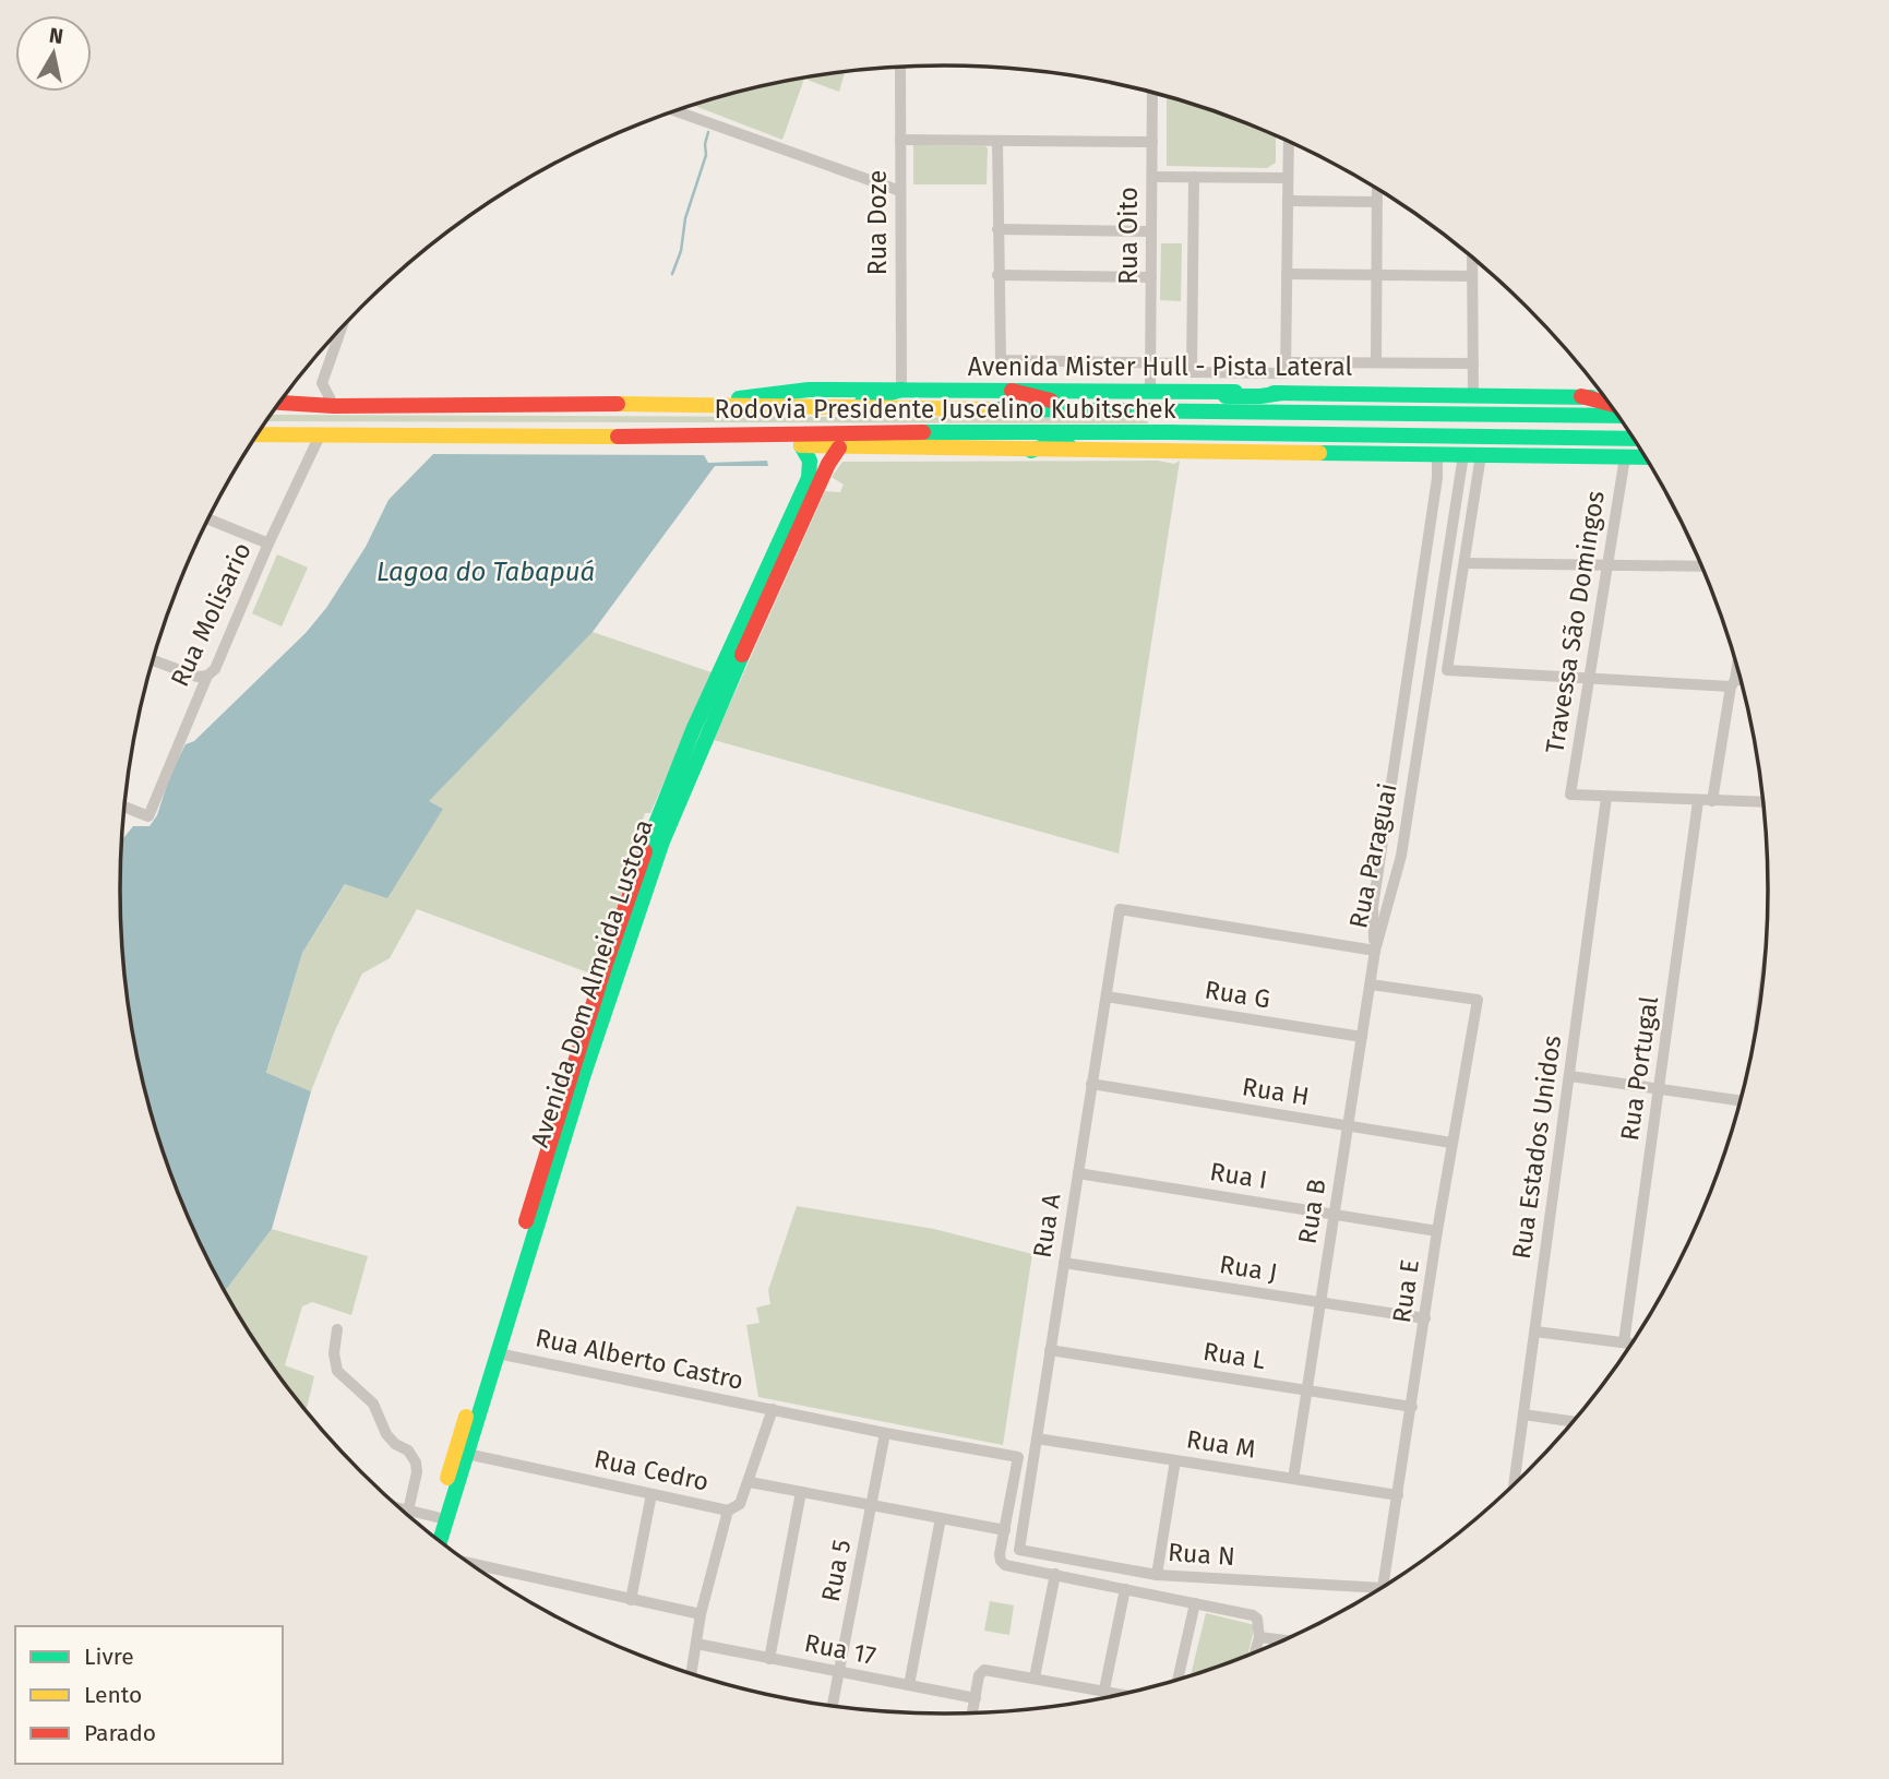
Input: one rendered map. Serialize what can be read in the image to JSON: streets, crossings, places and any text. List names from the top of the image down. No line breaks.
{"streets":{"main road":["Avenida Mister Hull - Pista Lateral","Rodovia Presidente Juscelino Kubitschek","Avenida Dom Almeida Lustosa"],"street":["Rua Doze","Rua Oito","Rua Molisario","Travessa São Domingos","Rua Paraguai","Rua G","Rua Portugal","Rua H","Rua Estados Unidos","Rua I","Rua B","Rua A","Rua J","Rua E","Rua L","Rua Alberto Castro","Rua M","Rua Cedro","Rua N","Rua 5","Rua 17"]},"crossings":[["Rua Doze","Avenida Mister Hull - Pista Lateral"],["Rua Oito","Avenida Mister Hull - Pista Lateral"],["Avenida Mister Hull - Pista Lateral","Rodovia Presidente Juscelino Kubitschek"],["Rodovia Presidente Juscelino Kubitschek","Rua Molisario"],["Travessa São Domingos","Rua Estados Unidos"],["Rua Paraguai","Rua B"],["Rua Paraguai","Rua A"],["Avenida Dom Almeida Lustosa","Rua Alberto Castro"],["Avenida Dom Almeida Lustosa","Rua Cedro"],["Rua G","Rua B"],["Rua G","Rua A"],["Rua H","Rua B"],["Rua H","Rua A"],["Rua H","Rua E"],["Rua I","Rua B"],["Rua I","Rua A"],["Rua I","Rua E"],["Rua B","Rua A"],["Rua B","Rua J"],["Rua B","Rua E"],["Rua B","Rua L"],["Rua B","Rua M"],["Rua A","Rua J"],["Rua A","Rua L"],["Rua A","Rua M"],["Rua A","Rua N"],["Rua J","Rua E"],["Rua E","Rua L"],["Rua E","Rua M"],["Rua Alberto Castro","Rua 5"],["Rua 5","Rua 17"]],"water":["Lagoa do Tabapuá"],"legend":["Livre","Lento","Parado"],"north":"top"}
